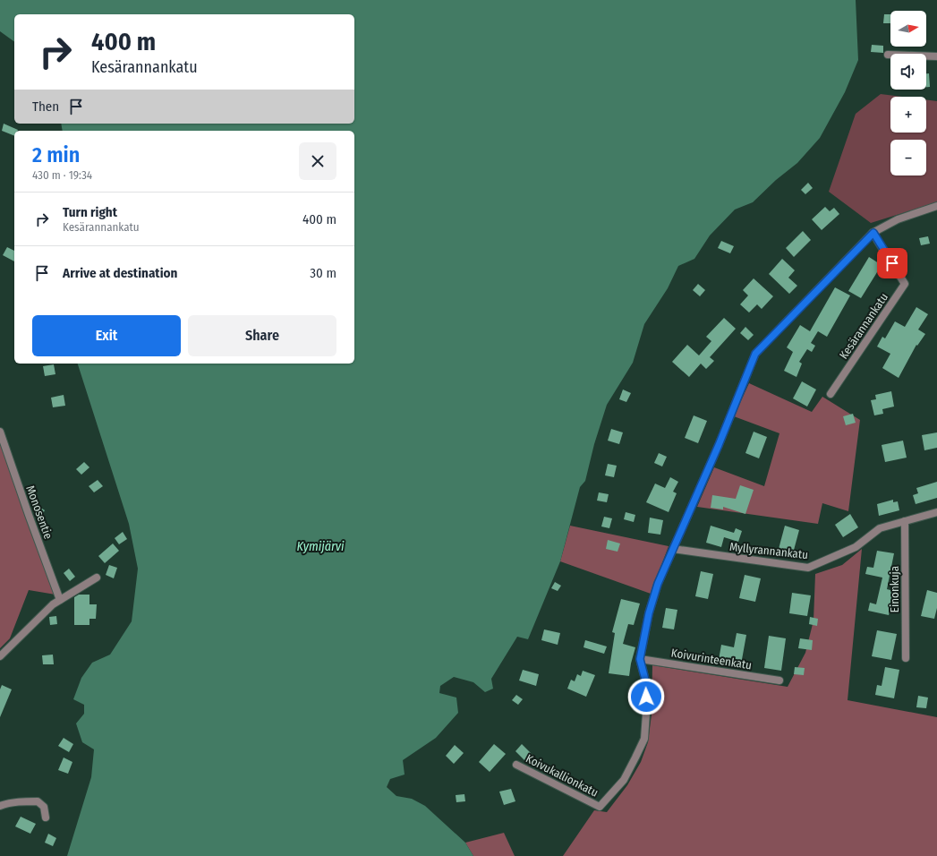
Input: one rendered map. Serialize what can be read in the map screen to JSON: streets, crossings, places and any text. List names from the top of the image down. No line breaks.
{"streets":{"street":["Kesärannankatu","Monosentie","Myllyrannankatu","Einonkuja","Koivurinteenkatu","Koivukallionkatu"]},"crossings":[["Kesärannankatu","Koivukallionkatu"],["Myllyrannankatu","Einonkuja"],["Myllyrannankatu","Koivukallionkatu"],["Koivurinteenkatu","Koivukallionkatu"]],"water":["Kymijärvi"],"north":"right","page":{"map_buttons":["+","−"],"turn":["400 m","Kesärannankatu"],"then":"Then","heading":["2 min","430 m · 19:34"],"list":[{"name":"Turn right","note":"Kesärannankatu","value":"400 m"},{"name":"Arrive at destination","value":"30 m"}],"buttons":["Exit","Share"]}}
